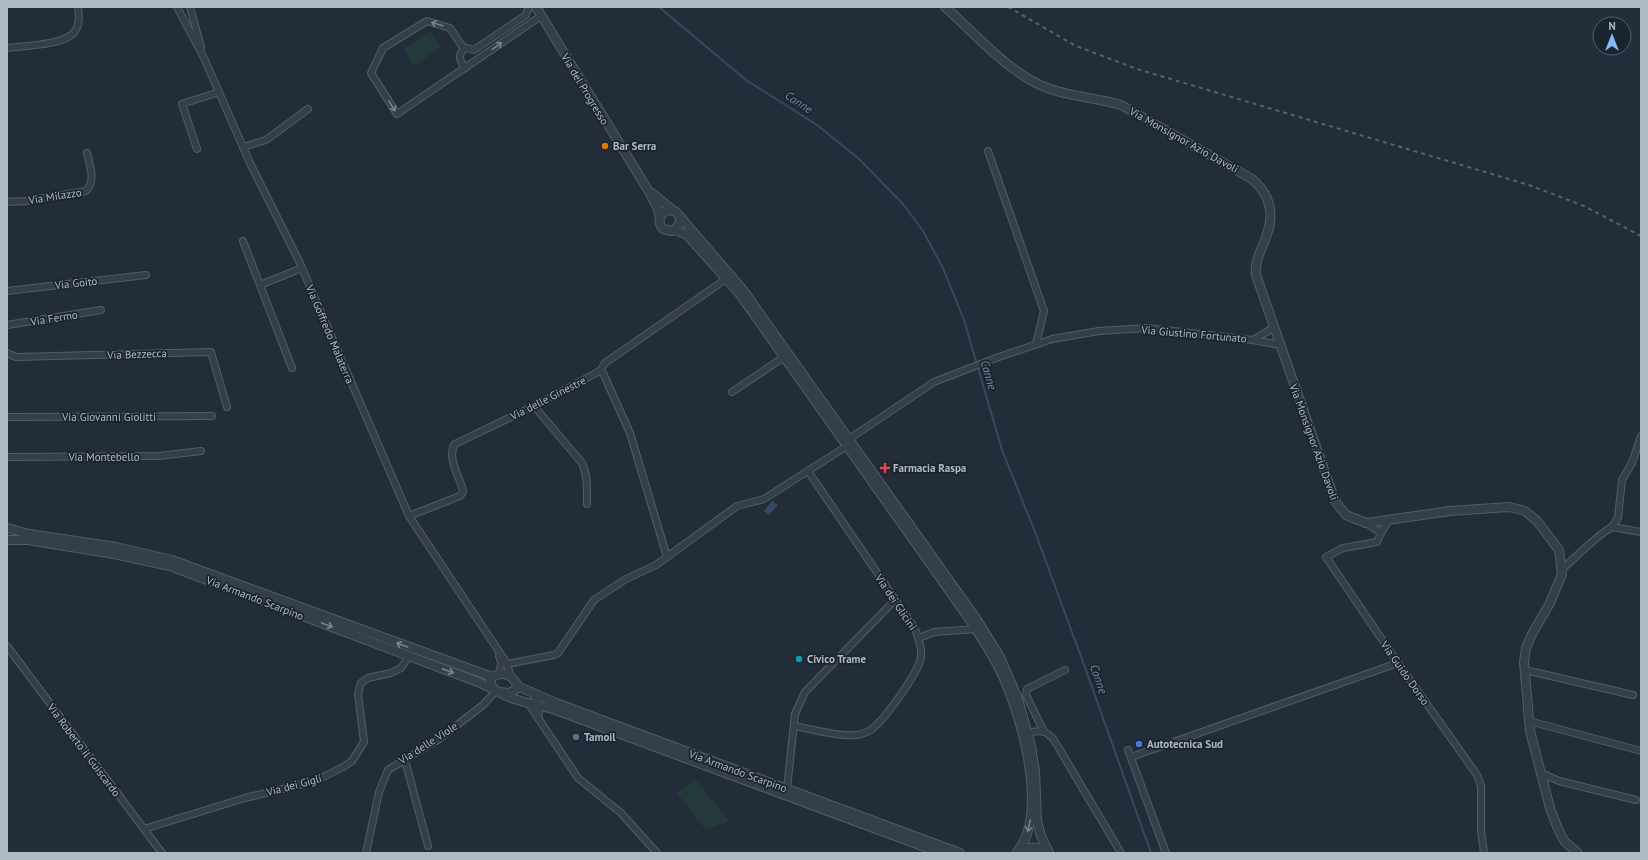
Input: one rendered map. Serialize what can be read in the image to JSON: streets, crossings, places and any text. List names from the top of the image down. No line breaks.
{"streets":{"street":["Via del Progresso","Via Monsignor Azio Davoli","Via Milazzo","Via Goito","Via Fermo","Via Goffredo Malaterra","Via Giustino Fortunato","Via Bezzecca","Via delle Ginestre","Via Giovanni Giolitti","Via Montebello","Via Armando Scarpino","Via dei Glicini","Via Guido Dorso","Via delle Viole","Via Roberto il Guiscardo","Via dei Gigli"]},"crossings":[["Via Monsignor Azio Davoli","Via Giustino Fortunato"],["Via Goffredo Malaterra","Via Giustino Fortunato"],["Via Goffredo Malaterra","Via delle Ginestre"],["Via Goffredo Malaterra","Via Armando Scarpino"],["Via Goffredo Malaterra","Via delle Viole"],["Via Giustino Fortunato","Via dei Glicini"],["Via Armando Scarpino","Via delle Viole"],["Via Armando Scarpino","Via dei Gigli"],["Via Roberto il Guiscardo","Via dei Gigli"]],"water":["Canne"],"places":{"other":["Bar Serra","Civico Trame","Tamoil","Autotecnica Sud"],"health":["Farmacia Raspa"]},"north":"top"}
